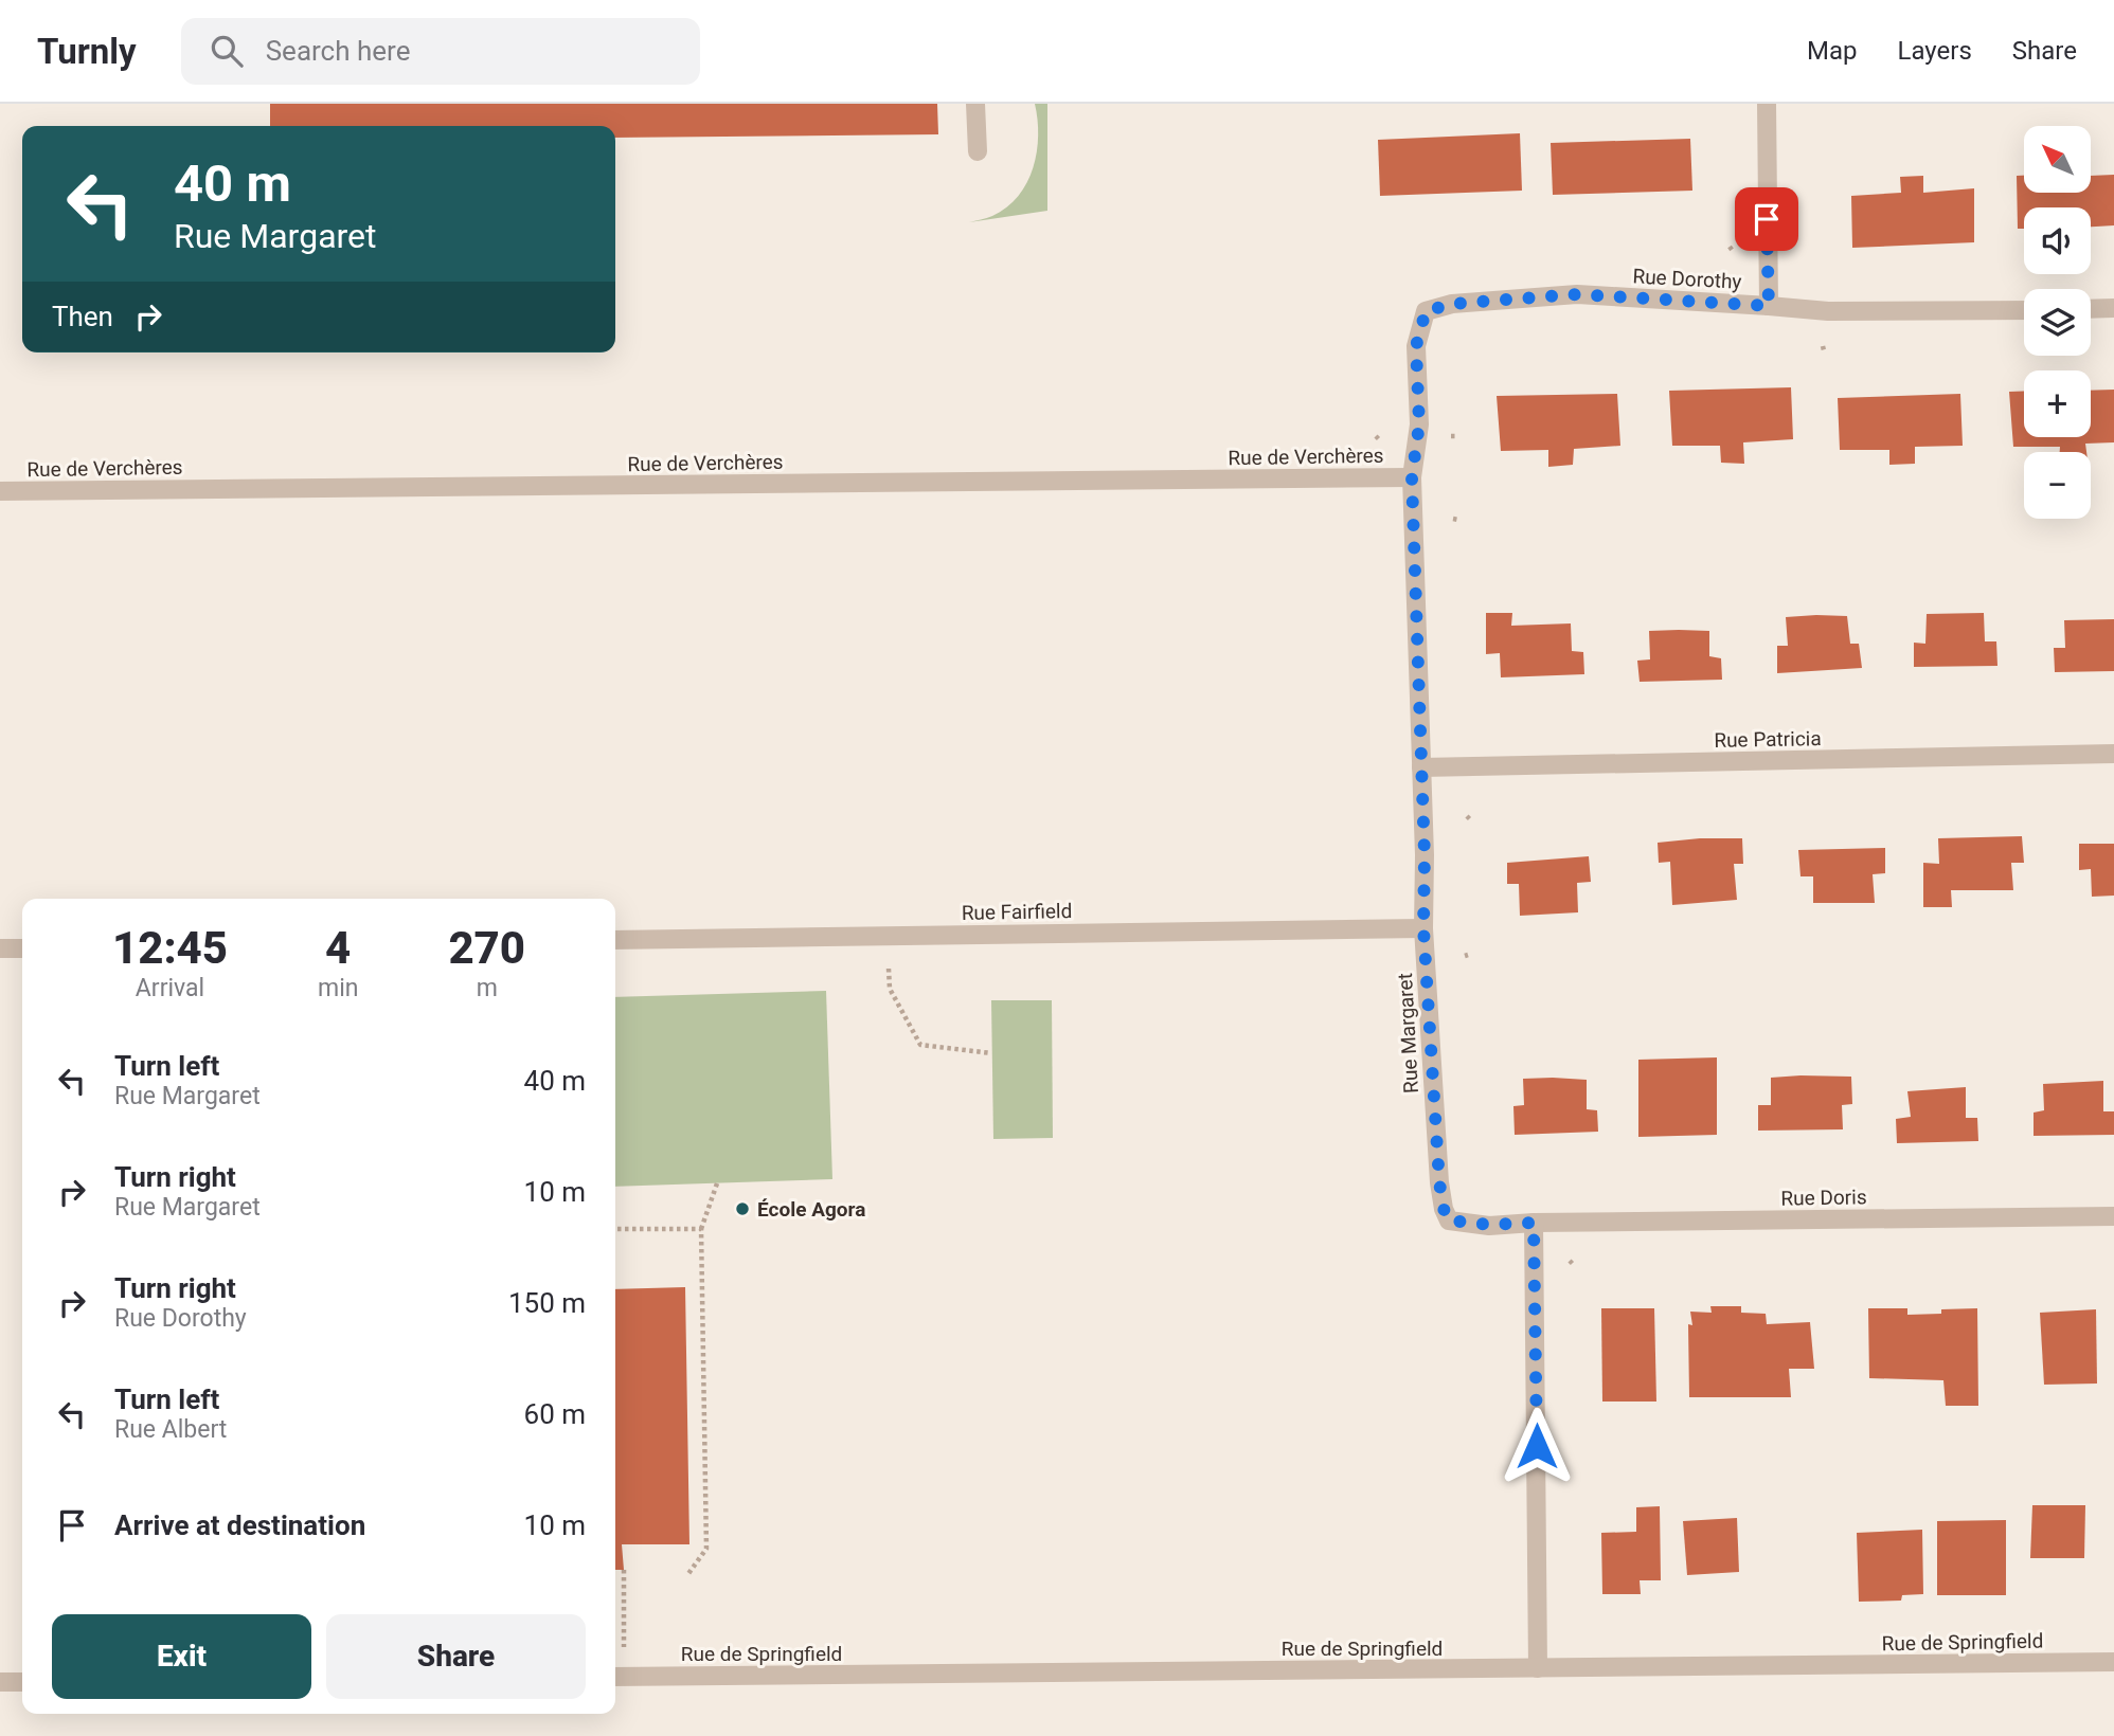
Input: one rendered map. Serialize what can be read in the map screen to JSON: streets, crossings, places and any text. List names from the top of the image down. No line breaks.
{"streets":{"street":["Rue Dorothy","Rue de Verchères","Rue Patricia","Rue Fairfield","Rue Margaret","Rue Doris","Rue de Springfield"]},"crossings":[["Rue Dorothy","Rue Margaret"],["Rue de Verchères","Rue Margaret"],["Rue Patricia","Rue Margaret"],["Rue Fairfield","Rue Margaret"],["Rue Margaret","Rue Doris"]],"places":["École Agora"],"north":"top left","page":{"header":"Turnly","search":"Search here","nav":["Map","Layers","Share"],"map_buttons":["+","−"],"turn":["40 m","Rue Margaret"],"then":"Then","eta":["12:45","Arrival","4","min","270","m"],"list":[{"name":"Turn left","note":"Rue Margaret","value":"40 m"},{"name":"Turn right","note":"Rue Margaret","value":"10 m"},{"name":"Turn right","note":"Rue Dorothy","value":"150 m"},{"name":"Turn left","note":"Rue Albert","value":"60 m"},{"name":"Arrive at destination","value":"10 m"}],"buttons":["Exit","Share"]}}
